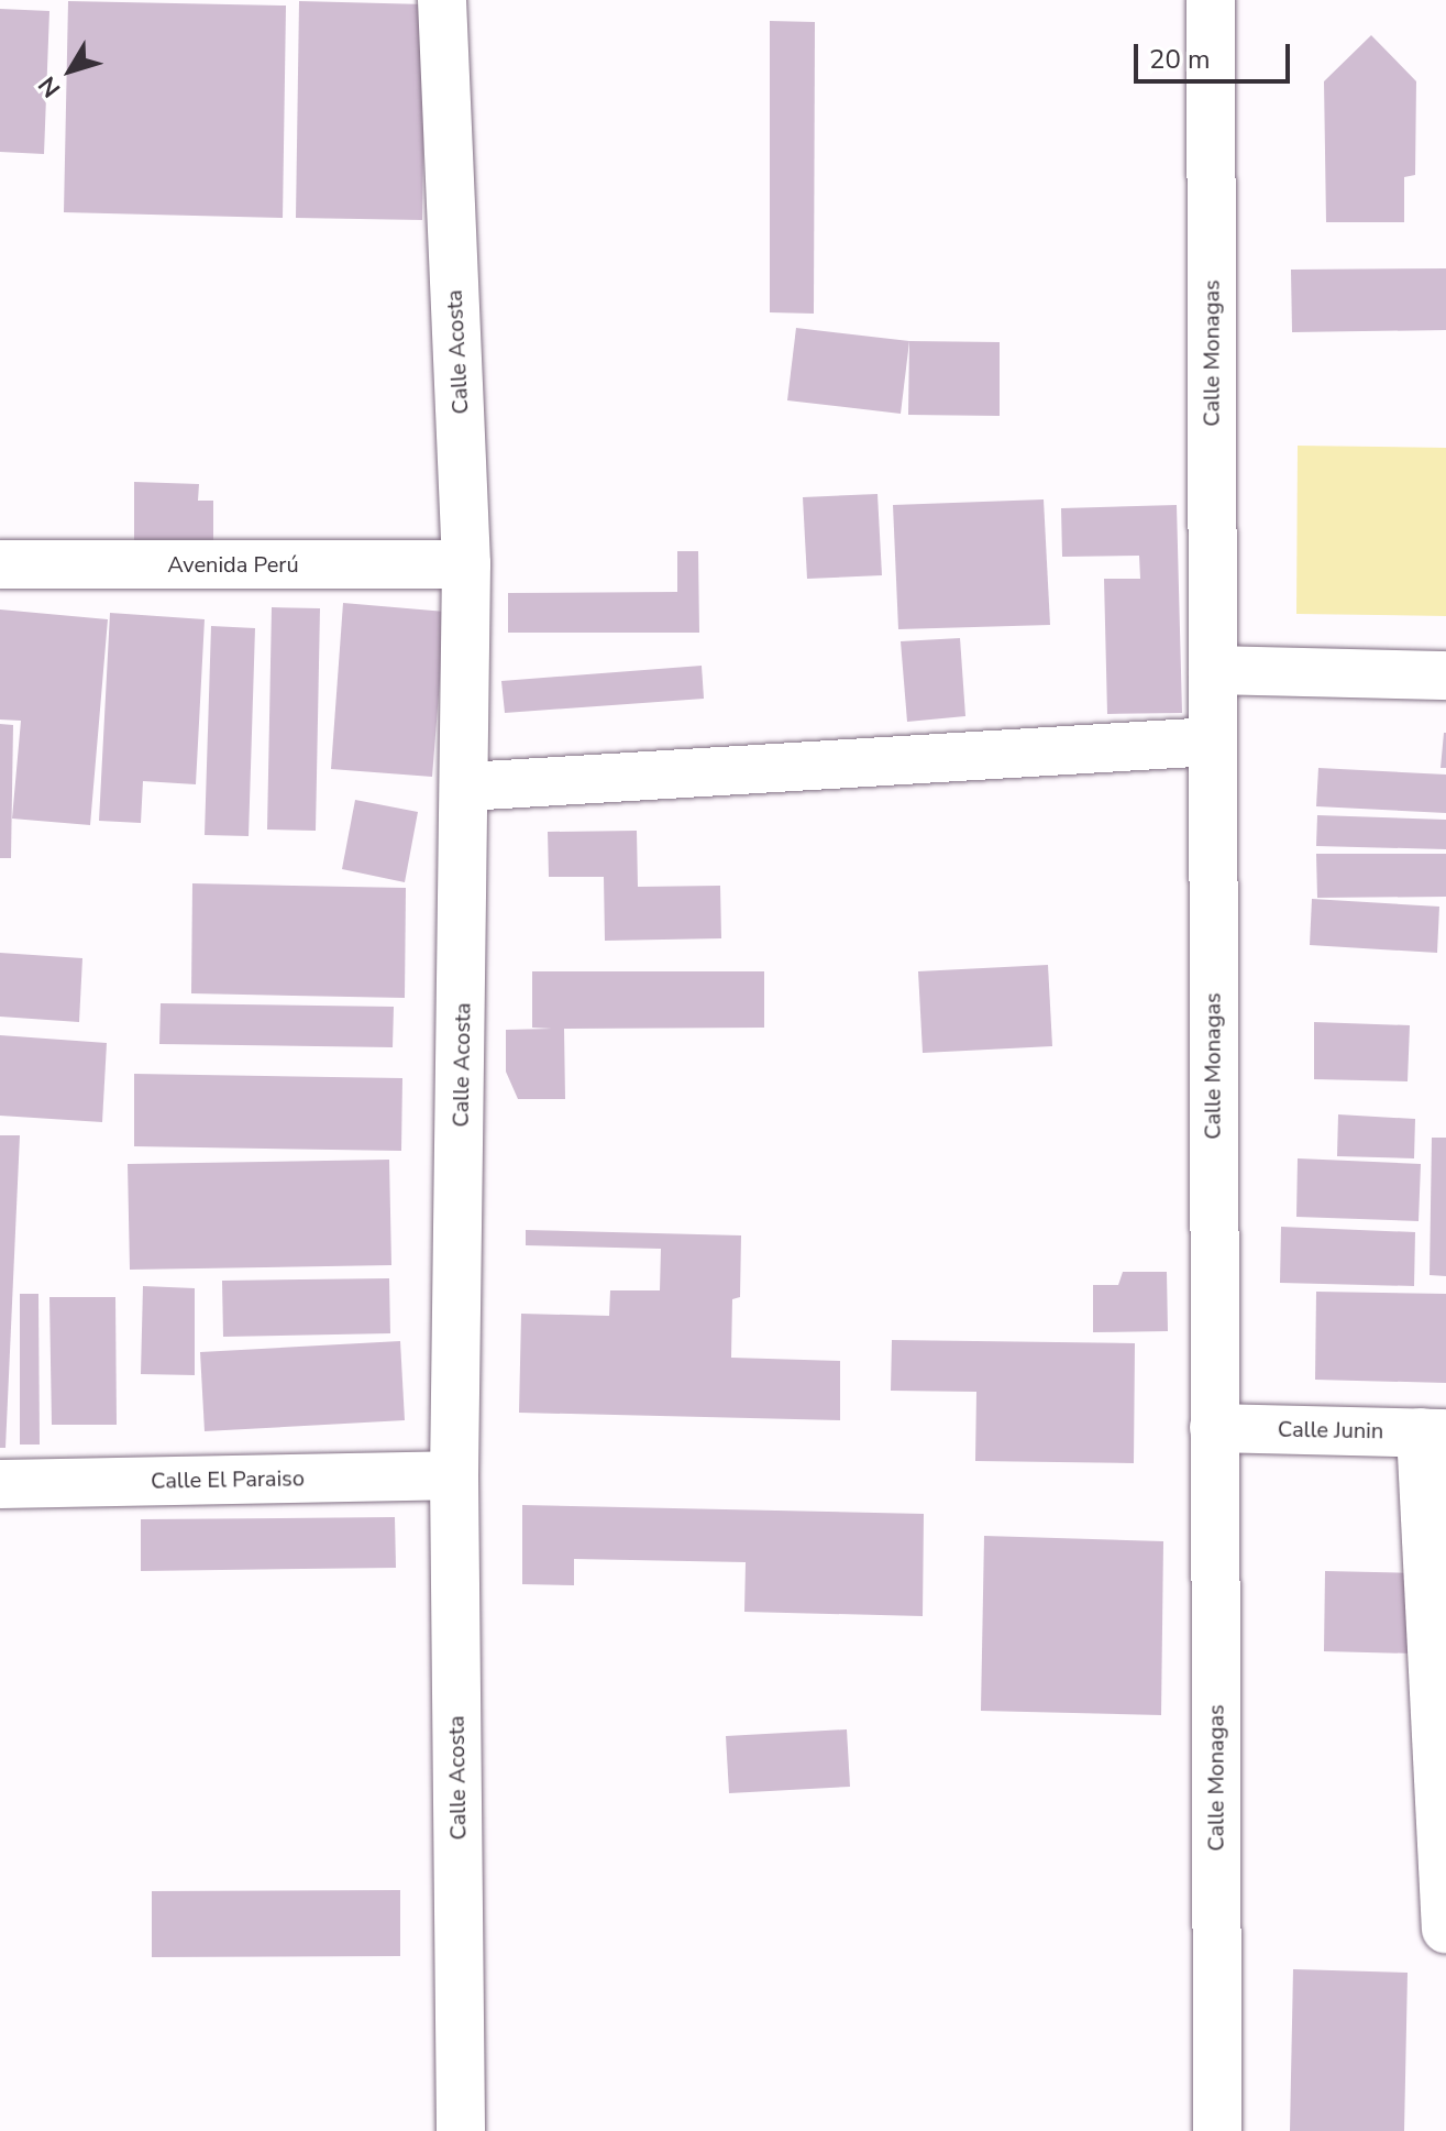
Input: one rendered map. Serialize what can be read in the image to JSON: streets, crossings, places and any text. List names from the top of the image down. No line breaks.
{"streets":{"street":["Calle Acosta","Calle Monagas","Avenida Perú","Calle Junin","Calle El Paraiso"]},"crossings":[["Calle Acosta","Avenida Perú"],["Calle Acosta","Calle El Paraiso"],["Calle Monagas","Calle Junin"]],"scale_bar":"20 m","north":"bottom left"}
